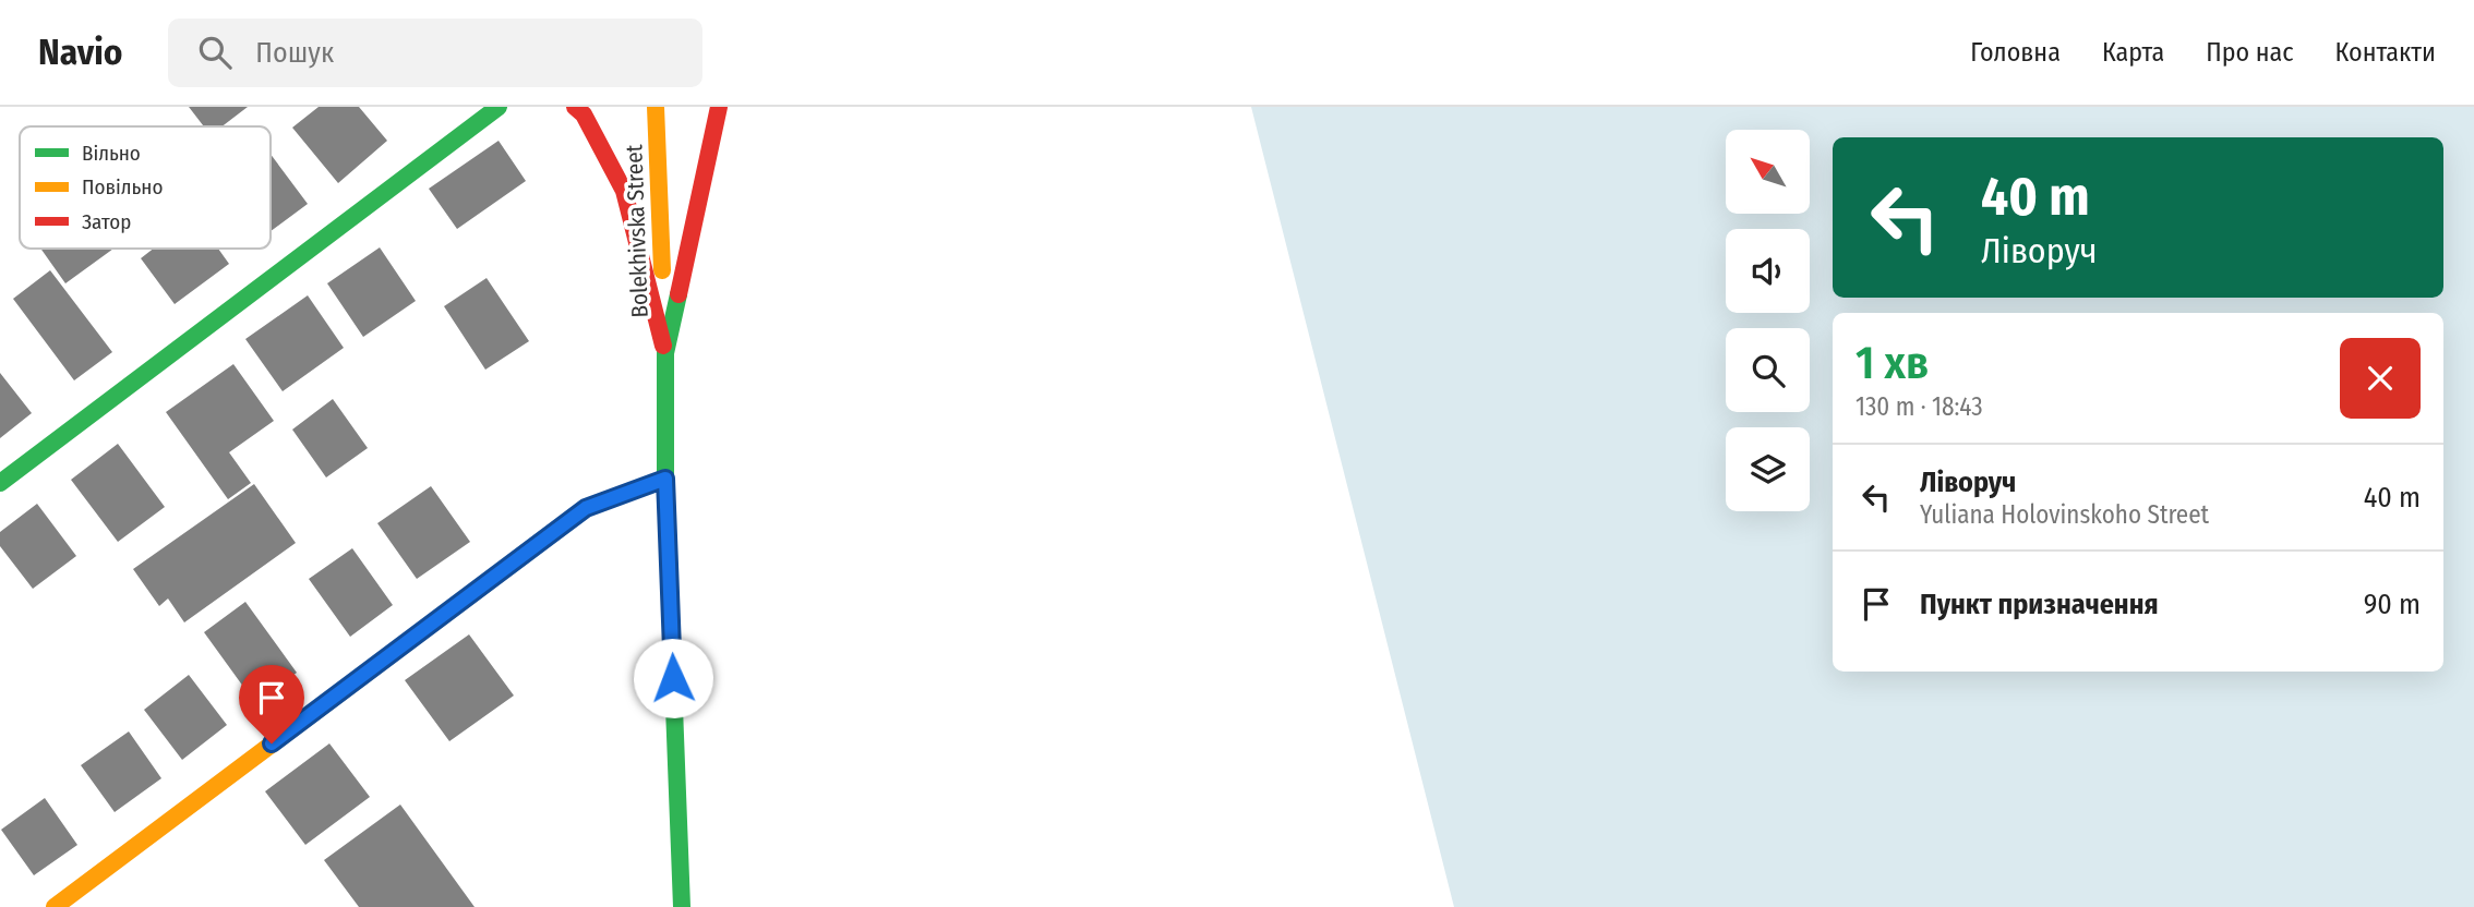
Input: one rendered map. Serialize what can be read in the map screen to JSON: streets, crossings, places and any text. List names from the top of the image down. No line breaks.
{"streets":{"main road":["Bolekhivska Street"]},"legend":["Вільно","Повільно","Затор"],"north":"top left","page":{"header":"Navio","search":"Пошук","nav":["Головна","Карта","Про нас","Контакти"],"turn":["40 m","Ліворуч"],"heading":["1 хв","130 m · 18:43"],"list":[{"name":"Ліворуч","note":"Yuliana Holovinskoho Street","value":"40 m"},{"name":"Пункт призначення","value":"90 m"}]}}
